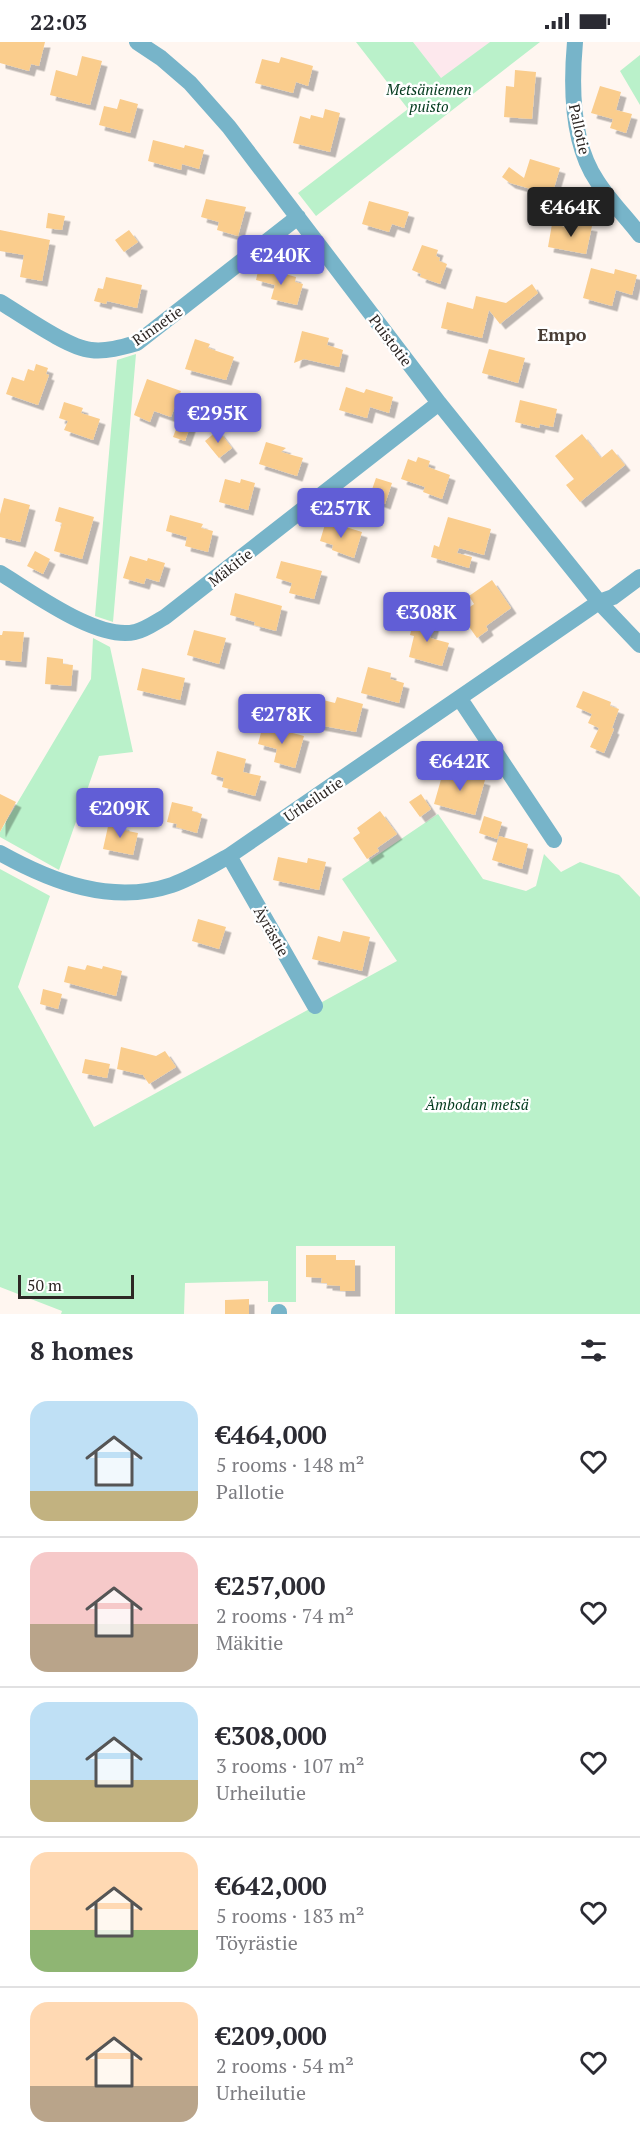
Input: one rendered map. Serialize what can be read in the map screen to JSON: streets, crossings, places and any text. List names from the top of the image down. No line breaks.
{"streets":{"street":["Pallotie","Rinnetie","Puistotie","Mäkitie","Urheilutie","Äyrästie"]},"crossings":[["Rinnetie","Puistotie"],["Puistotie","Mäkitie"],["Puistotie","Urheilutie"],["Urheilutie","Äyrästie"]],"districts":["Empo"],"parks":["Metsäniemen puisto","Ämbodan metsä"],"scale_bar":"50 m","page":{"status":"22:03","price":["€464K","€240K","€295K","€257K","€308K","€278K","€642K","€209K"],"scale":"50 m","heading":"8 homes","list":[{"name":"€464,000","note":"5 rooms · 148 m² · Pallotie"},{"name":"€257,000","note":"2 rooms · 74 m² · Mäkitie"},{"name":"€308,000","note":"3 rooms · 107 m² · Urheilutie"},{"name":"€642,000","note":"5 rooms · 183 m² · Töyrästie"},{"name":"€209,000","note":"2 rooms · 54 m² · Urheilutie"}]}}
